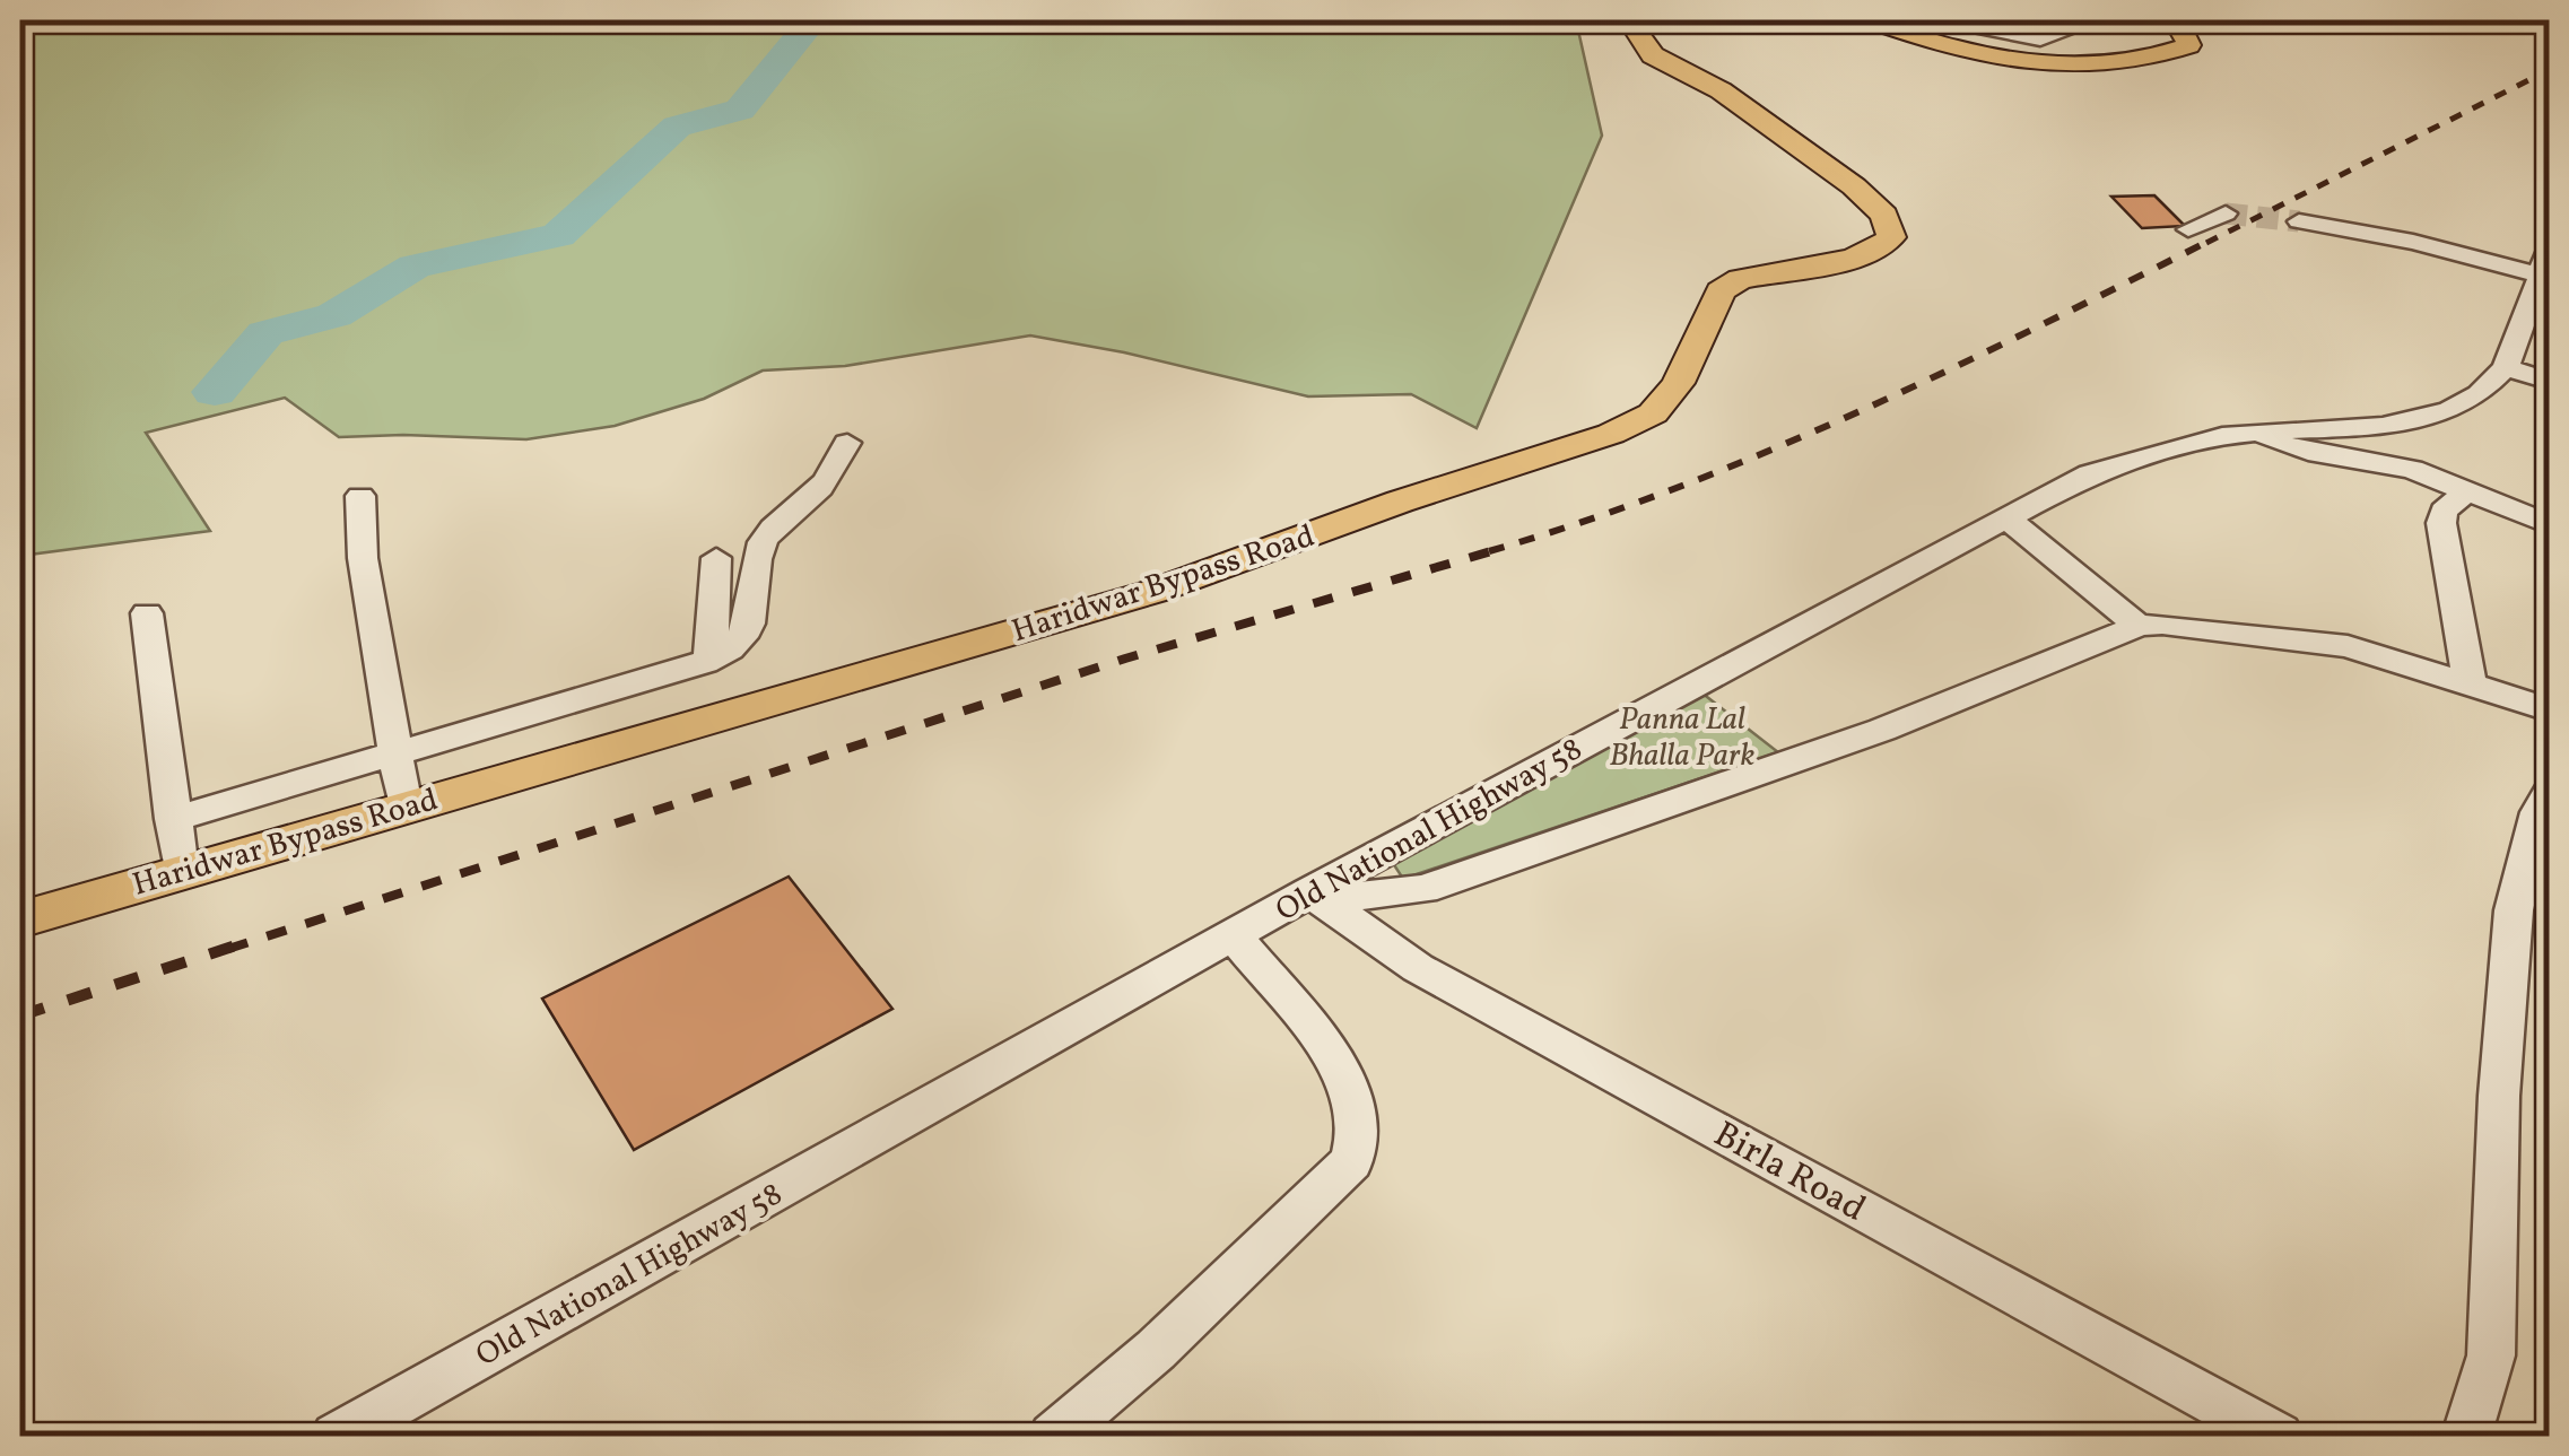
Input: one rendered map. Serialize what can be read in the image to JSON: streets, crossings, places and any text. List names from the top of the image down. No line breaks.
{"streets":{"main road":["Haridwar Bypass Road"],"street":["Old National Highway 58","Birla Road"]},"crossings":[["Old National Highway 58","Birla Road"]],"parks":["Panna Lal Bhalla Park"]}
